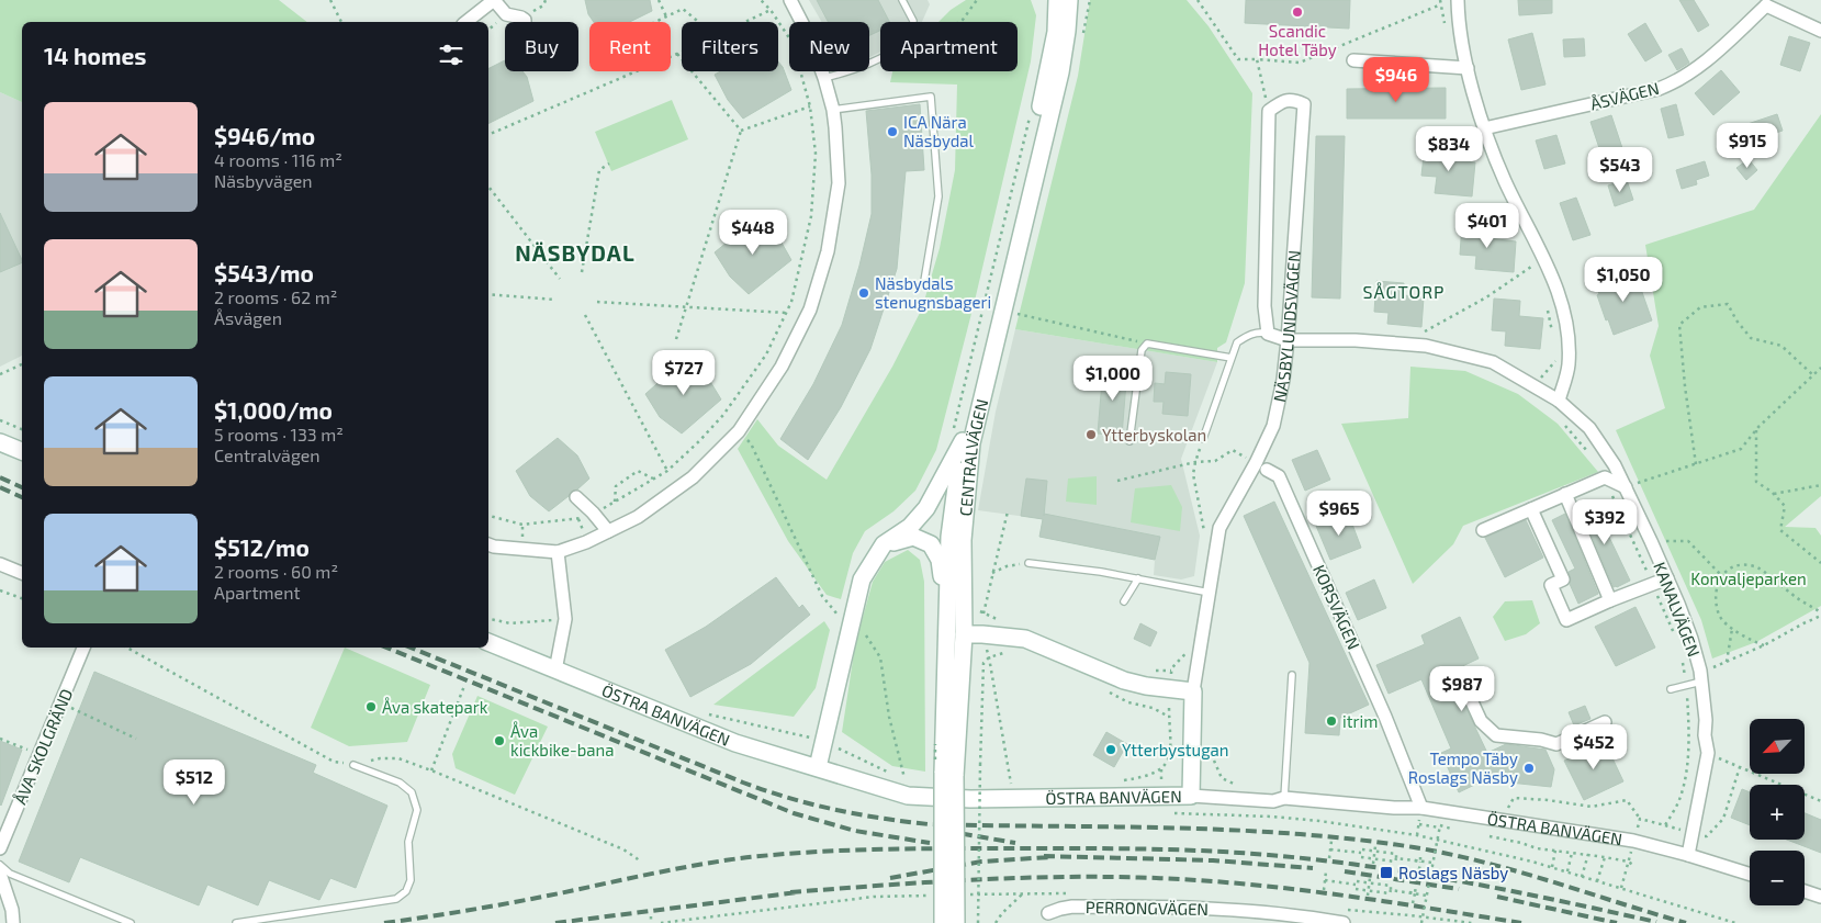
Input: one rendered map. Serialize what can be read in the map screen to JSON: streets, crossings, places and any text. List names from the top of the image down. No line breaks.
{"streets":{"street":["ÅSVÄGEN","NÄSBYLUNDSVÄGEN","CENTRALVÄGEN","KORSVÄGEN","KANALVÄGEN","ÖSTRA BANVÄGEN","ÅVA SKOLGRÄND","PERRONGVÄGEN"]},"crossings":[["NÄSBYLUNDSVÄGEN","KORSVÄGEN"],["NÄSBYLUNDSVÄGEN","KANALVÄGEN"],["NÄSBYLUNDSVÄGEN","ÖSTRA BANVÄGEN"],["KORSVÄGEN","ÖSTRA BANVÄGEN"],["KANALVÄGEN","ÖSTRA BANVÄGEN"]],"districts":["NÄSBYDAL","SÅGTORP"],"parks":["Konvaljeparken"],"places":{"other":["Scandic Hotel Täby","ICA Nära Näsbydal","Näsbydals stenugnsbageri","Ytterbyskolan","Åva skatepark","itrim","Åva kickbike-bana","Ytterbystugan","Tempo Täby Roslags Näsby"],"transit":["Roslags Näsby"]},"north":"bottom left","page":{"chip":["Buy","Rent","Filters","New","Apartment"],"heading":"14 homes","price":["$946","$915","$834","$543","$401","$448","$1,050","$727","$1,000","$965","$392","$987","$452","$512"],"list":[{"name":"$946/mo","note":"4 rooms · 116 m² · Näsbyvägen"},{"name":"$543/mo","note":"2 rooms · 62 m² · Åsvägen"},{"name":"$1,000/mo","note":"5 rooms · 133 m² · Centralvägen"},{"name":"$512/mo","note":"2 rooms · 60 m² · Apartment"}],"map_buttons":["+","−"]}}
